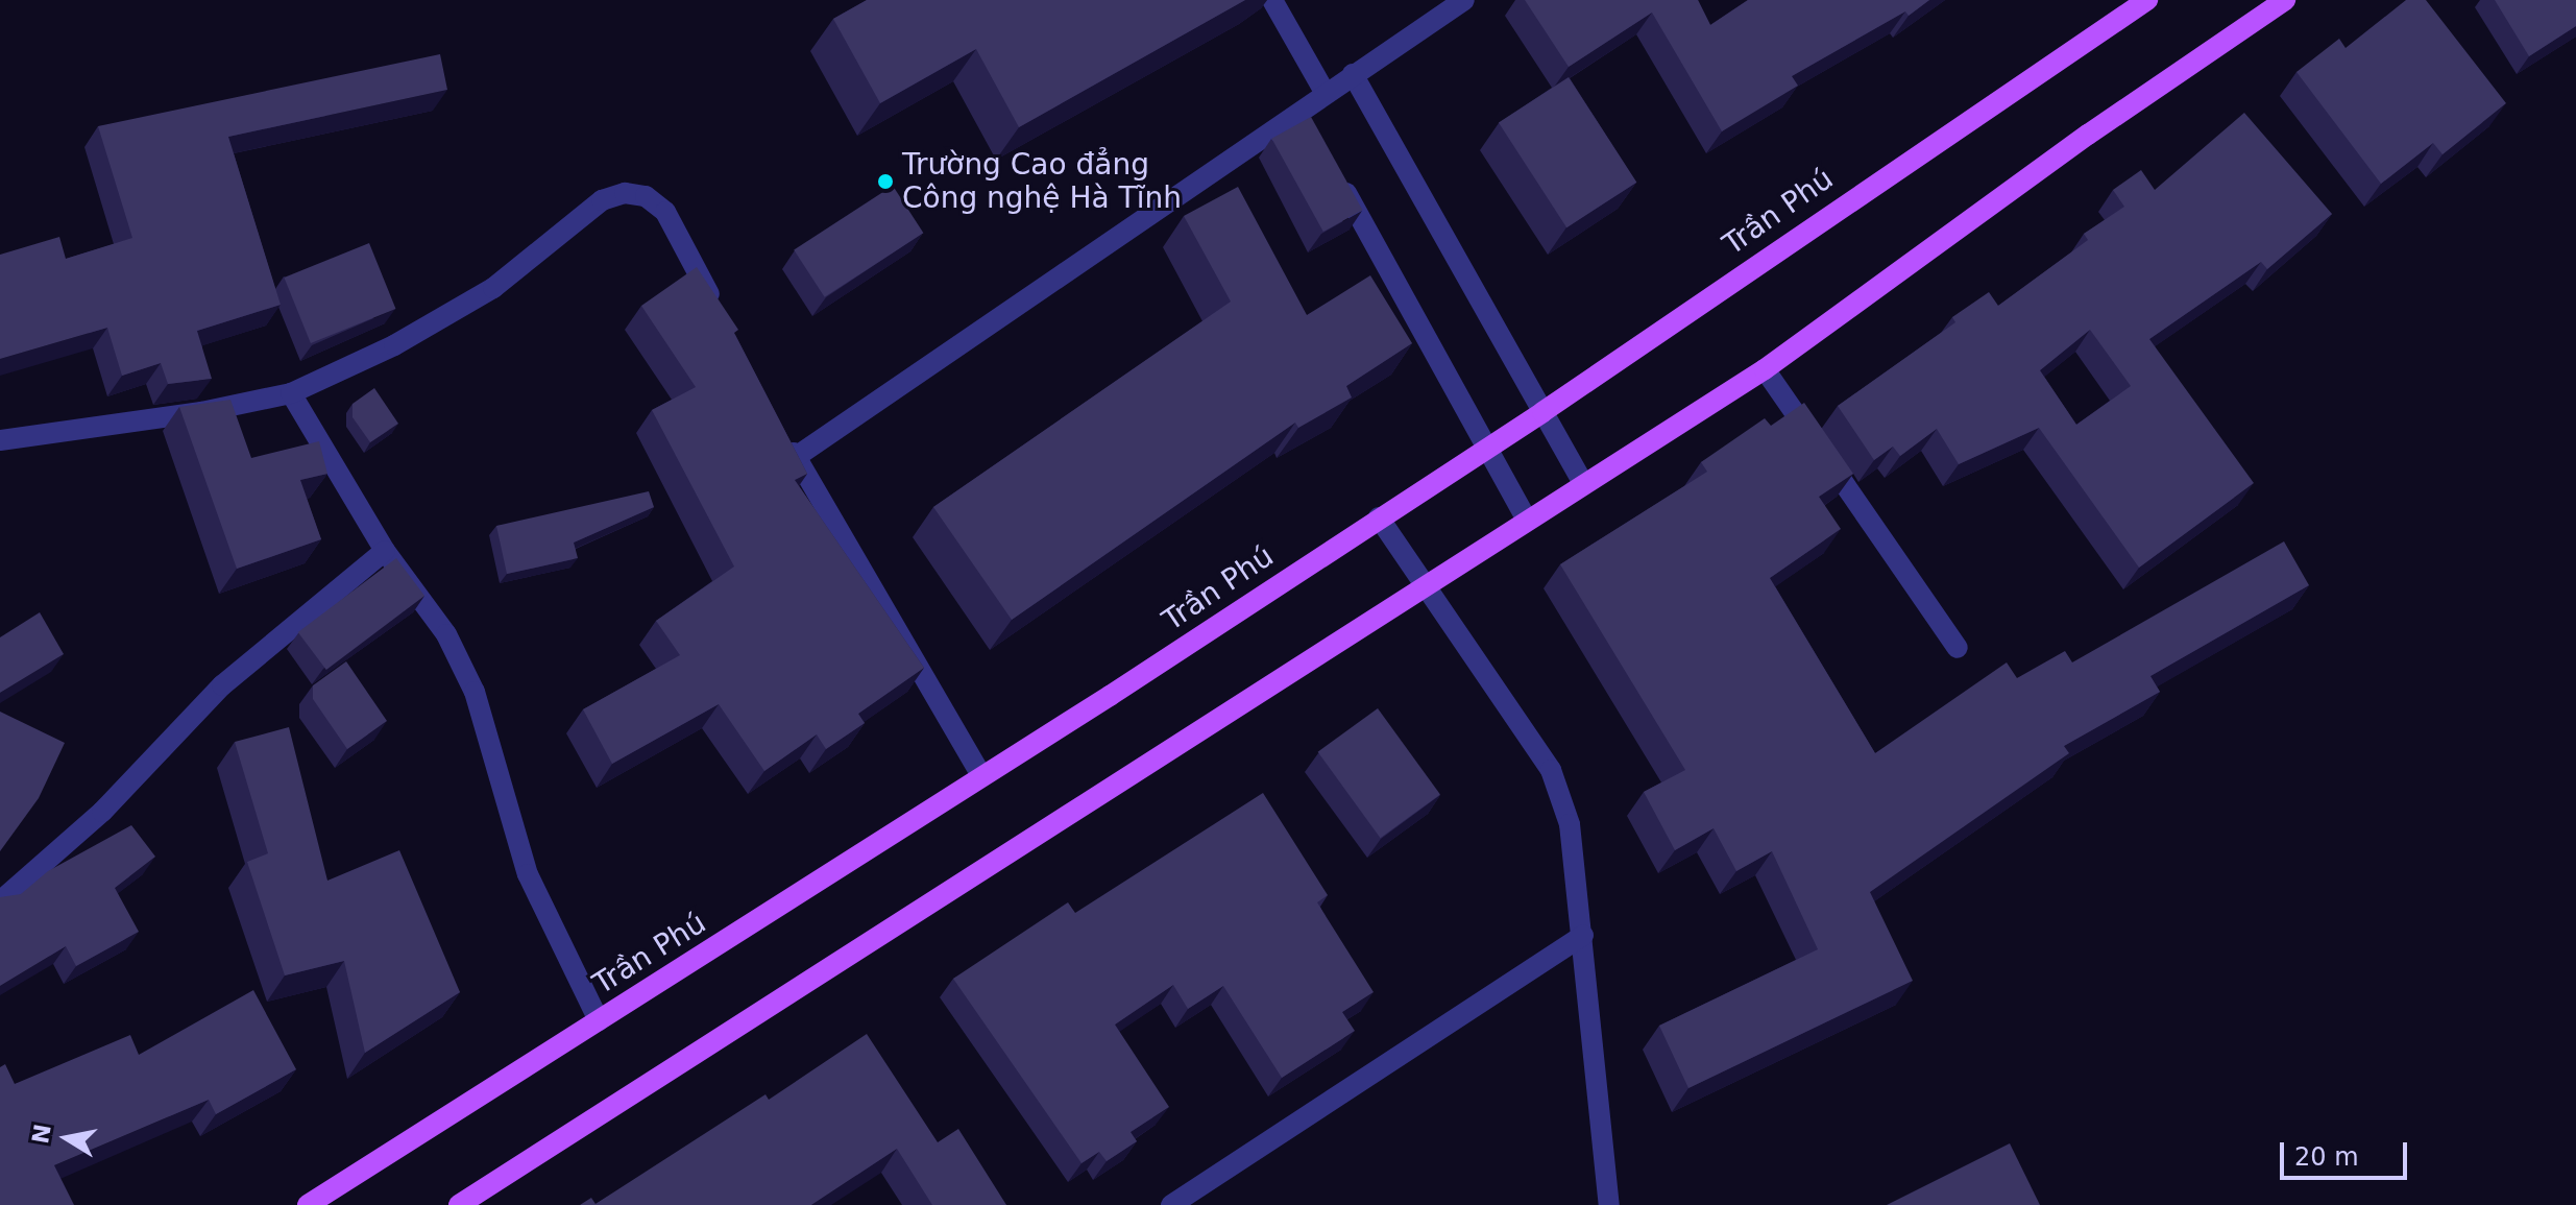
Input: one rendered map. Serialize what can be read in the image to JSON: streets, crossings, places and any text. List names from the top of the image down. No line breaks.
{"streets":{"main road":["Trần Phú"]},"places":["Trường Cao đẳng Công nghệ Hà Tĩnh"],"scale_bar":"20 m","north":"left"}
